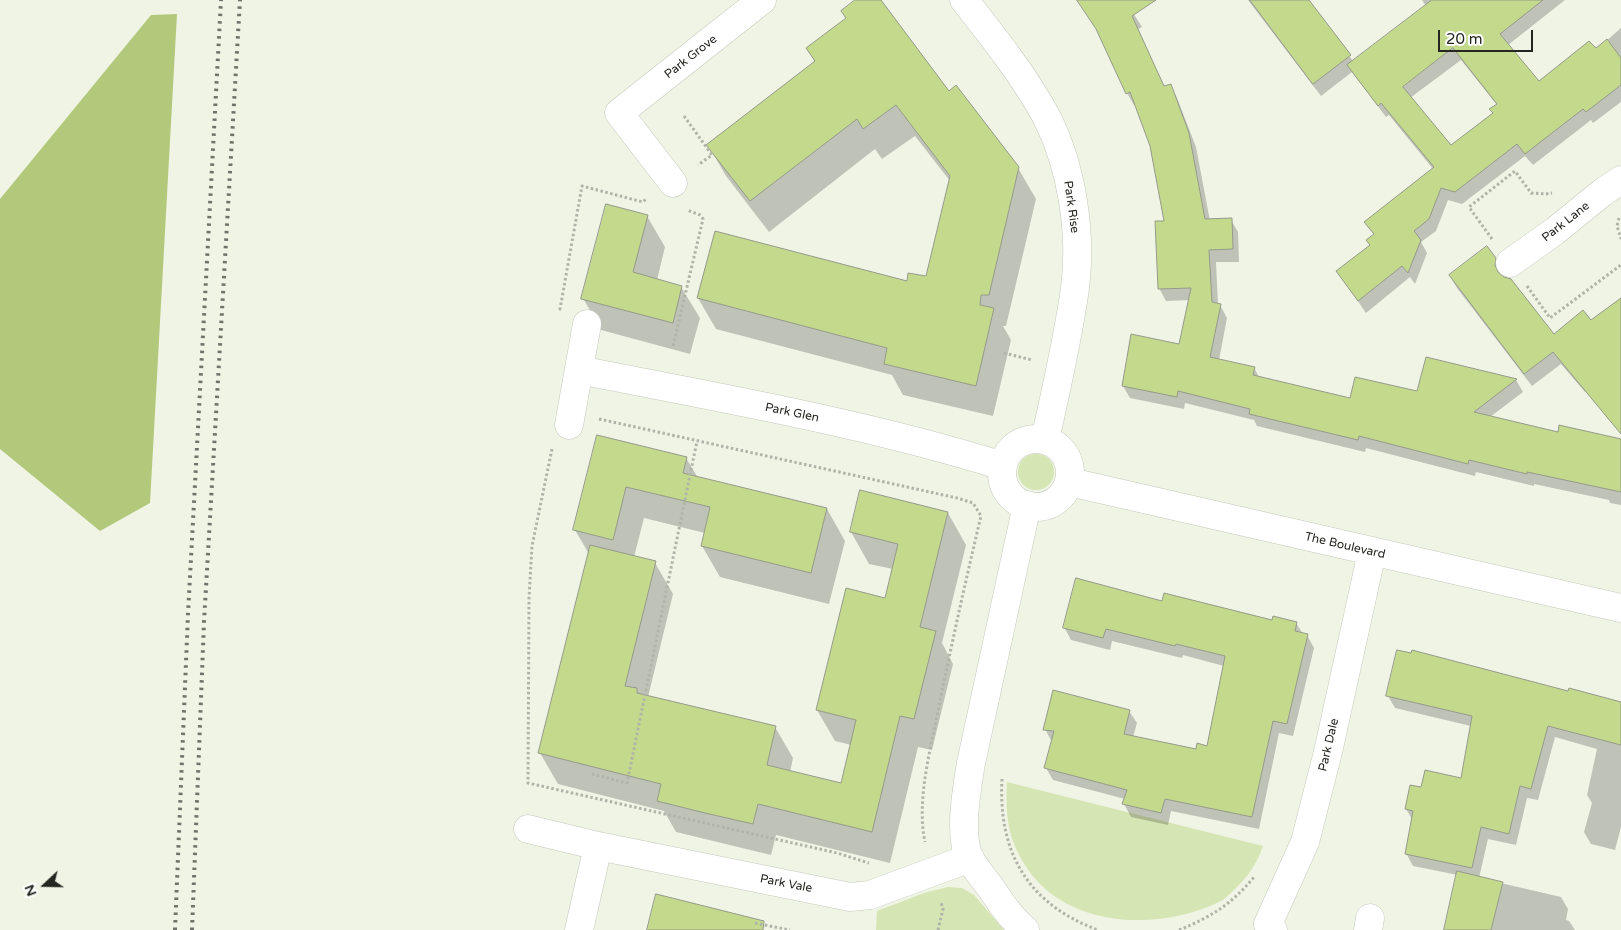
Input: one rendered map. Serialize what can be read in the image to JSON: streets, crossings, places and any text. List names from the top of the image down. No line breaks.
{"streets":{"street":["Park Grove","Park Rise","Park Lane","Park Glen","The Boulevard","Park Dale","Park Vale"]},"crossings":[["Park Rise","Park Glen"],["Park Rise","The Boulevard"],["Park Glen","The Boulevard"],["The Boulevard","Park Dale"]],"scale_bar":"20 m","north":"left"}
